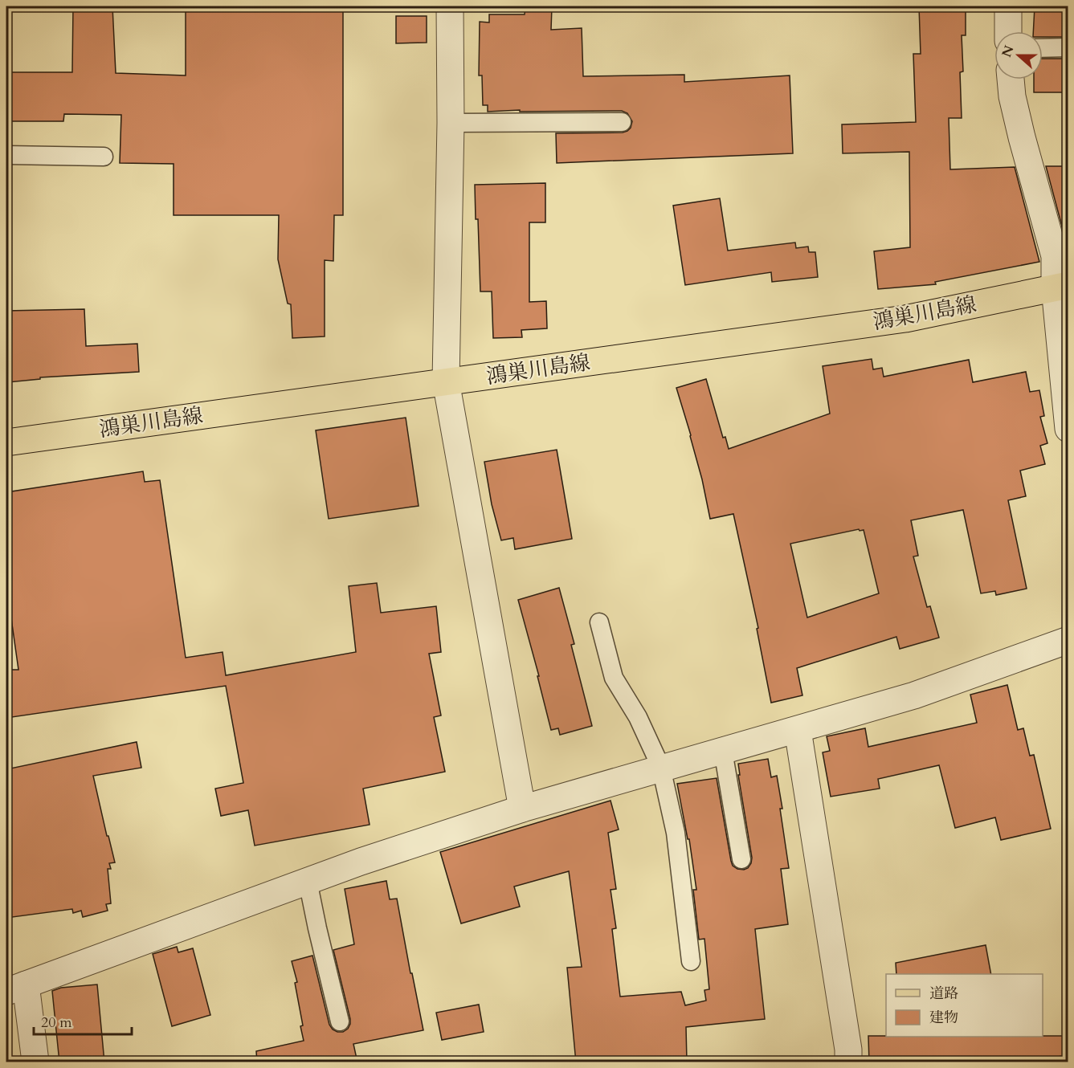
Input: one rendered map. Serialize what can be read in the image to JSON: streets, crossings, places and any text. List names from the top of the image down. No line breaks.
{"streets":{"main road":["鴻巣川島線"]},"legend":["道路","建物"],"scale_bar":"20 m","north":"left"}
